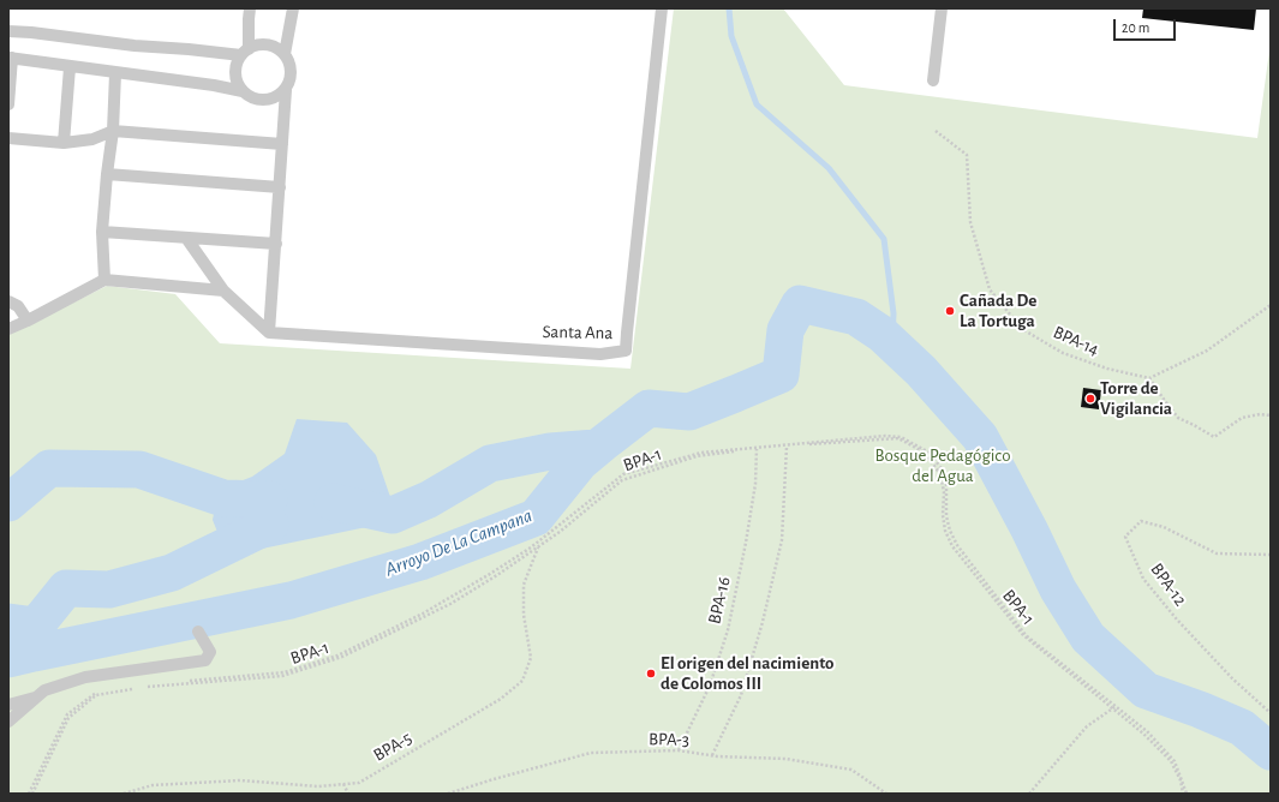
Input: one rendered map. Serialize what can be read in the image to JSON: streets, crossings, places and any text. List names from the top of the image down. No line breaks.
{"streets":{"lane":["Santa Ana"],"path":["BPA-14","BPA-1","BPA-12","BPA-16","BPA-3","BPA-5"]},"crossings":[["BPA-1","BPA-16"],["BPA-1","BPA-5"],["BPA-16","BPA-3"]],"water":["Arroyo De La Campana"],"parks":["Bosque Pedagógico del Agua"],"places":["Cañada De La Tortuga","Torre de Vigilancia","El origen del nacimiento de Colomos III"],"scale_bar":"20 m"}
